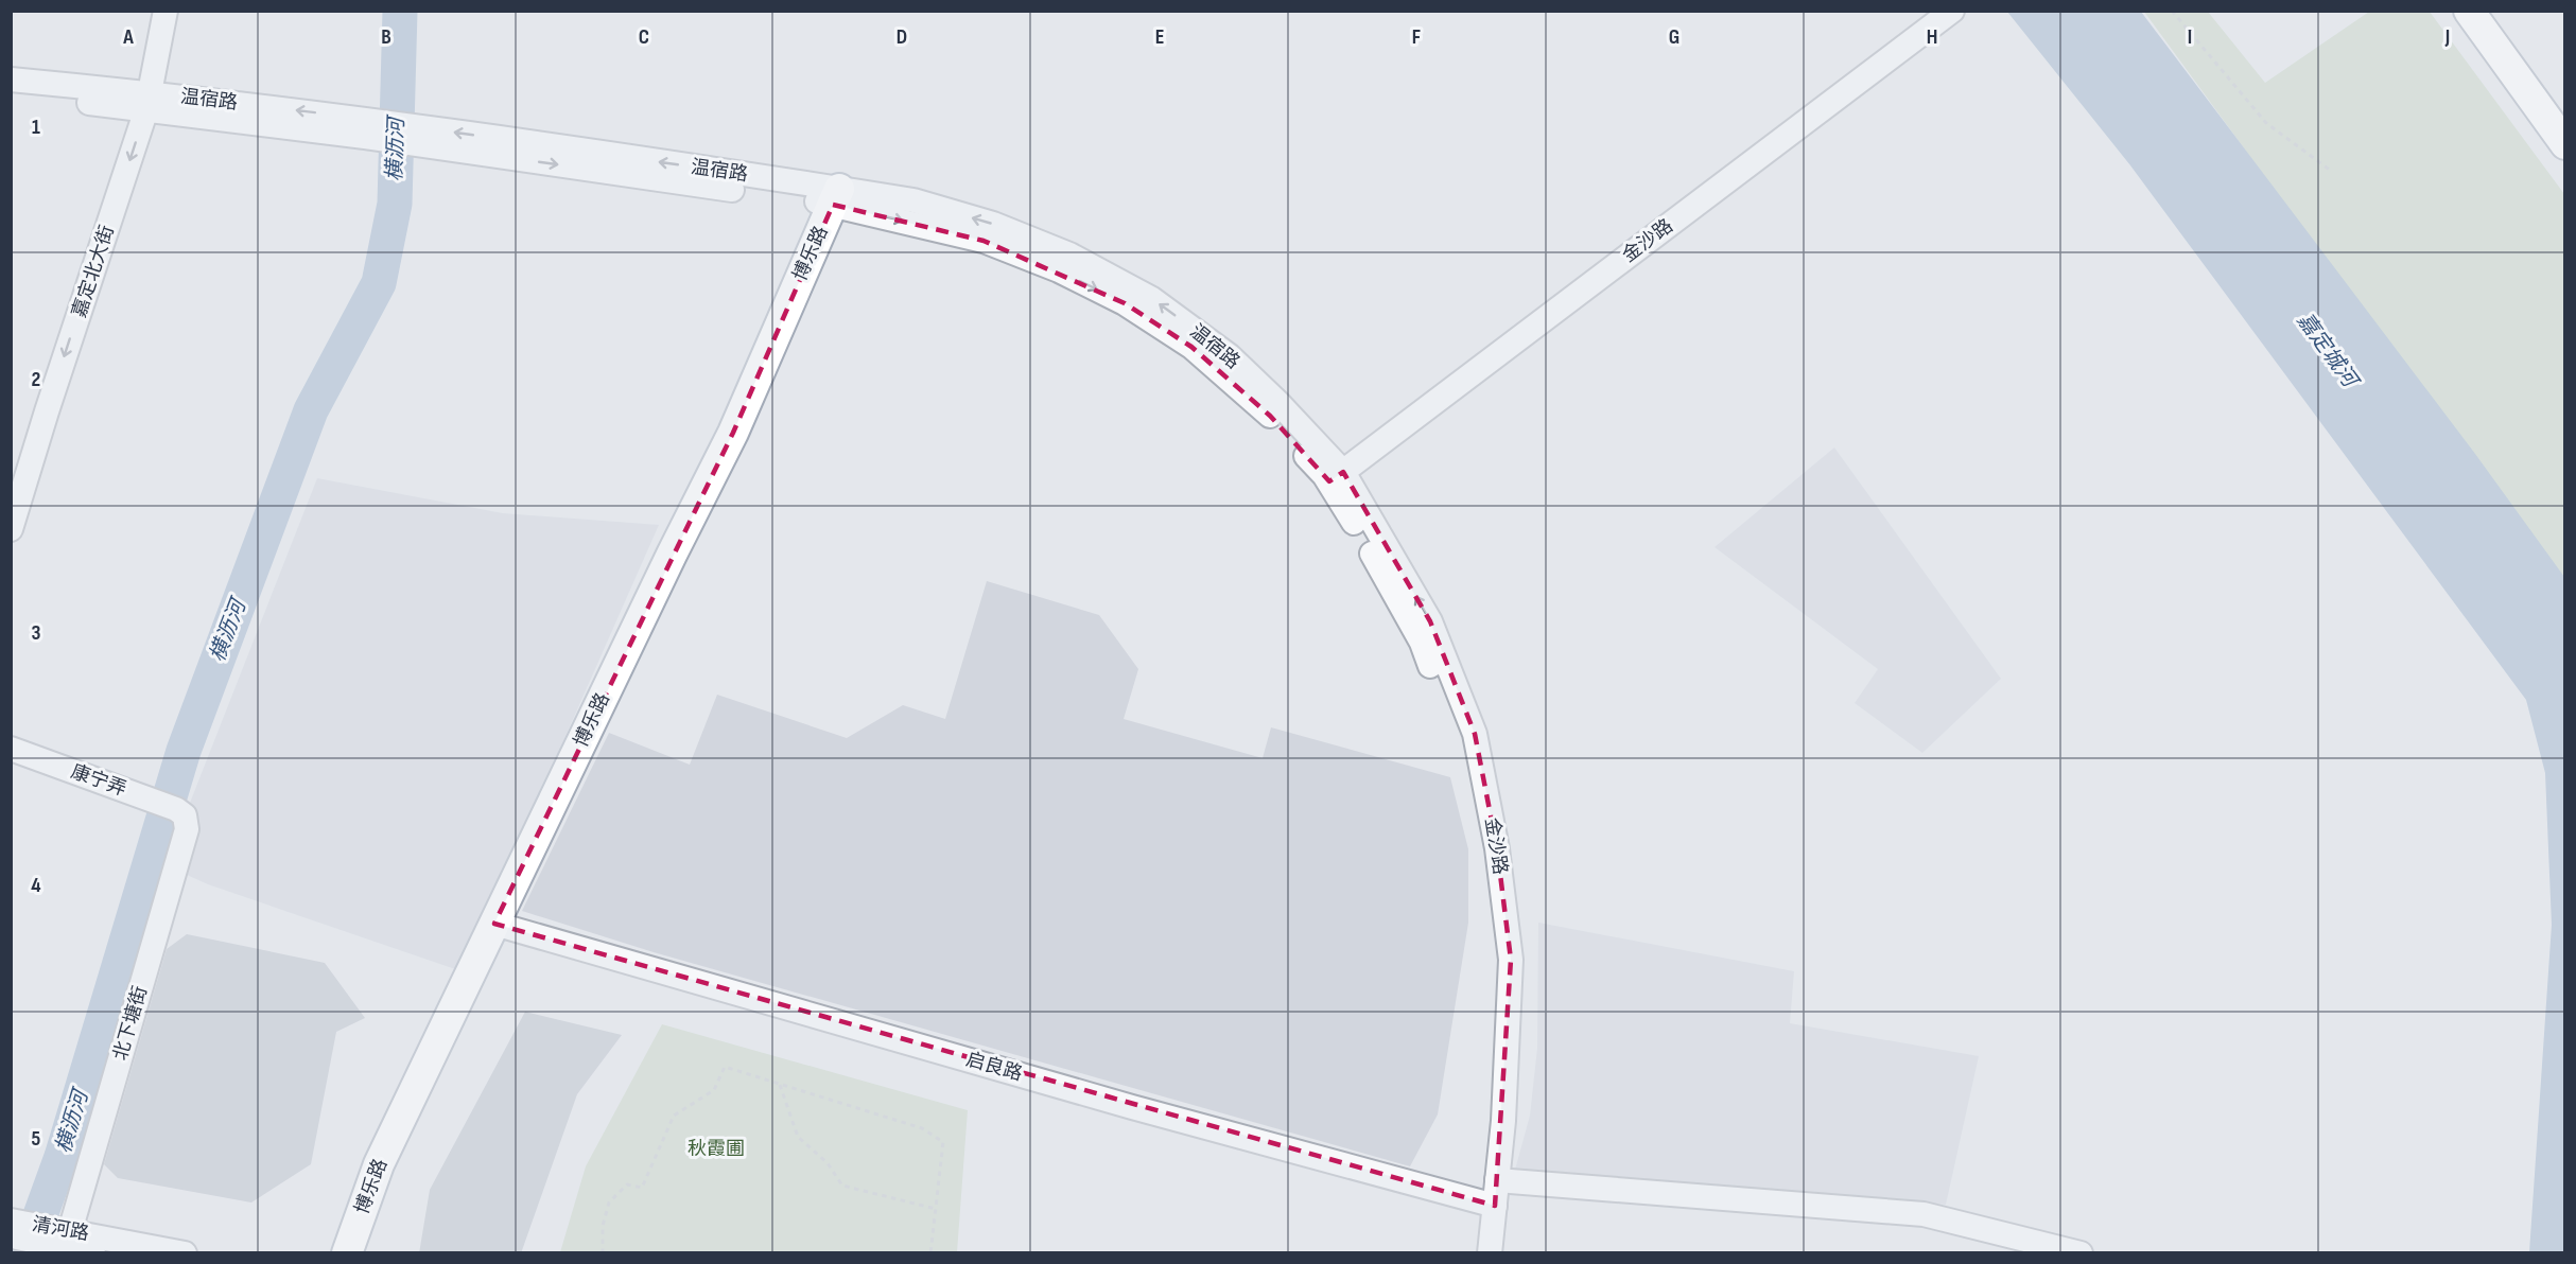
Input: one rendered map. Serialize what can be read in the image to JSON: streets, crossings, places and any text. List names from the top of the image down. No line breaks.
{"streets":{"main road":["博乐路"],"street":["温宿路","金沙路","嘉定北大街","康宁弄","北下塘街","启良路","清河路"]},"crossings":[["温宿路","金沙路"],["温宿路","博乐路"],["温宿路","嘉定北大街"],["金沙路","启良路"],["博乐路","启良路"],["康宁弄","北下塘街"],["北下塘街","清河路"]],"one_way":["嘉定北大街"],"water":["横沥河","嘉定城河"],"parks":["秋霞圃"],"grid":{"columns":["A","B","C","D","E","F","G","H","I","J"],"rows":["1","2","3","4","5"]}}
